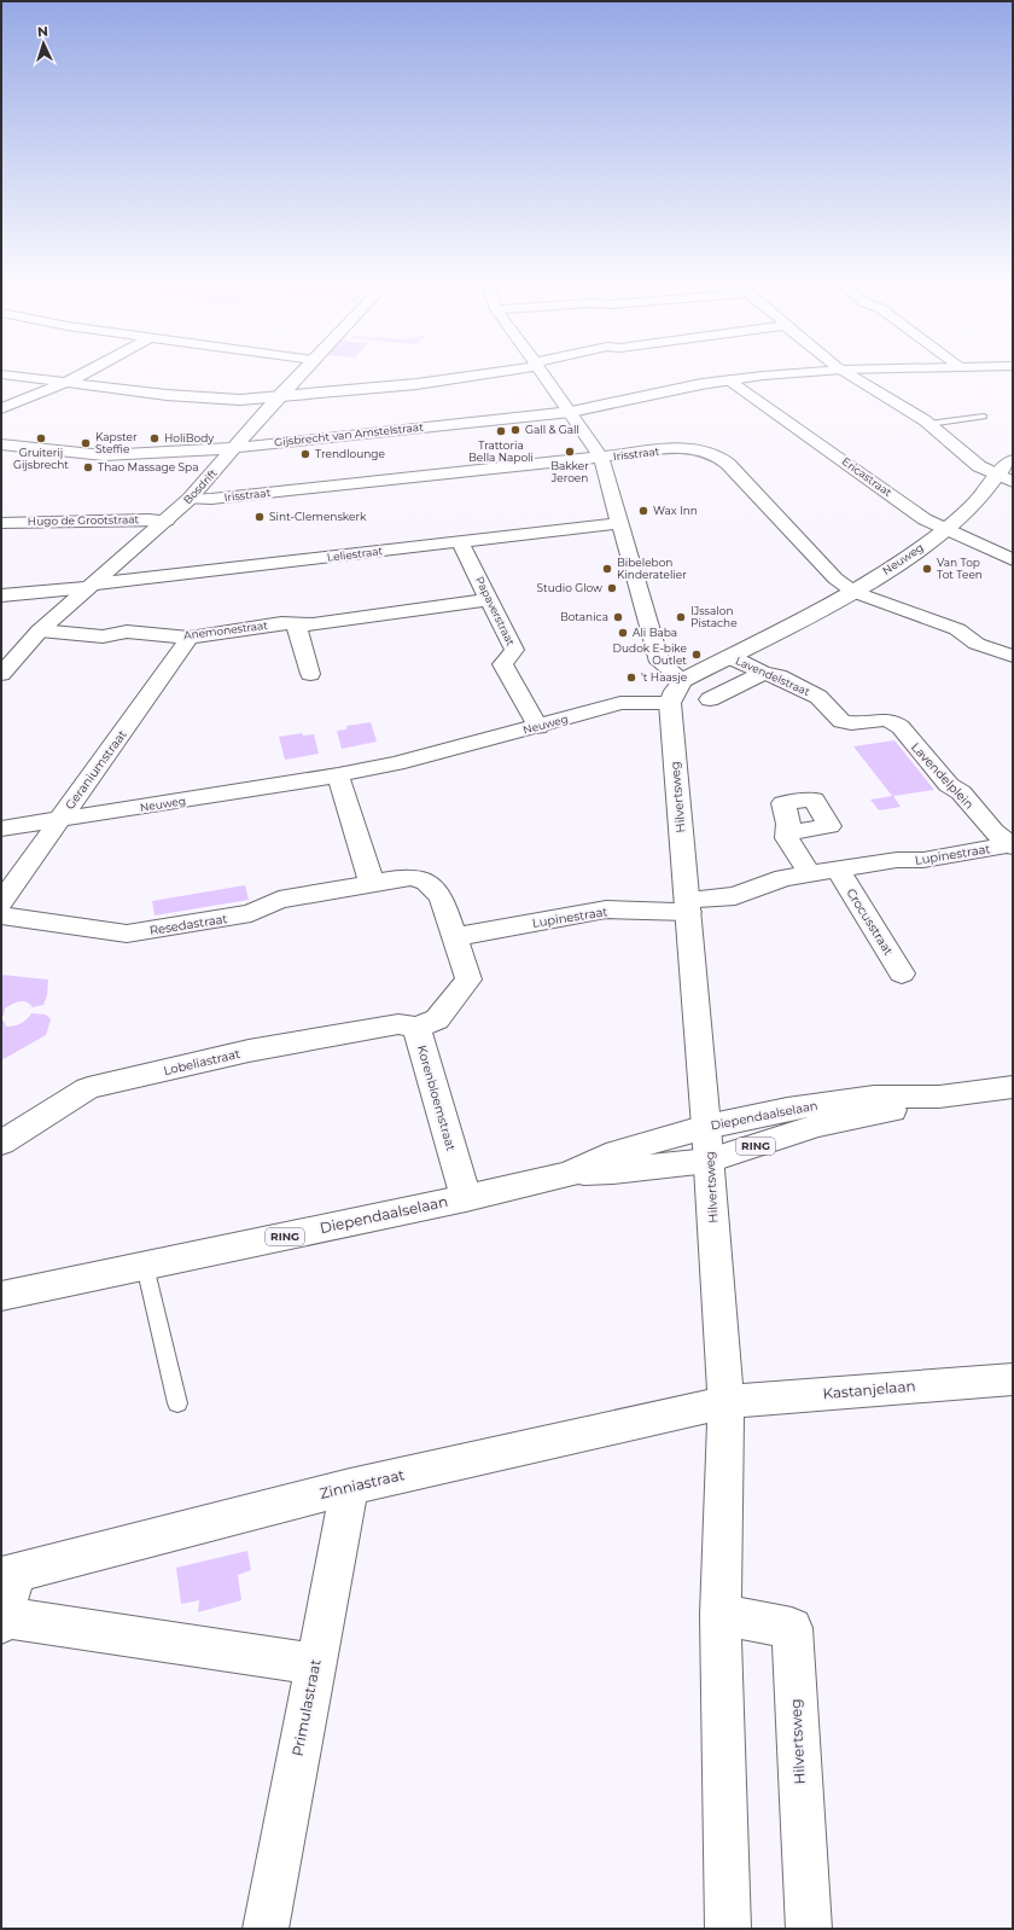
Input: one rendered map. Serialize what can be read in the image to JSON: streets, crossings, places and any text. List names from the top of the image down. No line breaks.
{"streets":{"street":["Gijsbrecht van Amstelstraat","Irisstraat","Ericastraat","Bosdrift","Hugo de Grootstraat","Leliestraat","Neuweg","Papaverstraat","Anemonestraat","Lavendelstraat","Geraniumstraat","Lavendelplein","Hilvertsweg","Lupinestraat","Crocusstraat","Resedastraat","Lobeliastraat","Korenbloemstraat","Diependaalselaan","RING","Kastanjelaan","Zinniastraat","Primulastraat"]},"crossings":[["Gijsbrecht van Amstelstraat","Ericastraat"],["Gijsbrecht van Amstelstraat","Bosdrift"],["Irisstraat","Bosdrift"],["Irisstraat","Neuweg"],["Ericastraat","Neuweg"],["Bosdrift","Hugo de Grootstraat"],["Bosdrift","Leliestraat"],["Bosdrift","Anemonestraat"],["Leliestraat","Papaverstraat"],["Neuweg","Papaverstraat"],["Neuweg","Lavendelstraat"],["Neuweg","Geraniumstraat"],["Neuweg","Hilvertsweg"],["Papaverstraat","Anemonestraat"],["Anemonestraat","Geraniumstraat"],["Lavendelstraat","Lavendelplein"],["Lavendelplein","Lupinestraat"],["Hilvertsweg","Lupinestraat"],["Hilvertsweg","Diependaalselaan"],["Hilvertsweg","Kastanjelaan"],["Hilvertsweg","Zinniastraat"],["Lupinestraat","Crocusstraat"],["Lupinestraat","Korenbloemstraat"],["Resedastraat","Korenbloemstraat"],["Lobeliastraat","Korenbloemstraat"],["Korenbloemstraat","Diependaalselaan"],["Kastanjelaan","Zinniastraat"],["Zinniastraat","Primulastraat"]],"places":["Gall & Gall","Trattoria Bella Napoli","Gruiterij Gijsbrecht","HoliBody","Kapster Steffie","Bakker Jeroen","Trendlounge","Thao Massage Spa","Wax Inn","Sint-Clemenskerk","Bibelebon Kinderatelier","Van Top Tot Teen","Studio Glow","Botanica","IJssalon Pistache","Ali Baba","Dudok E-bike Outlet","'t Haasje"],"north":"top"}
